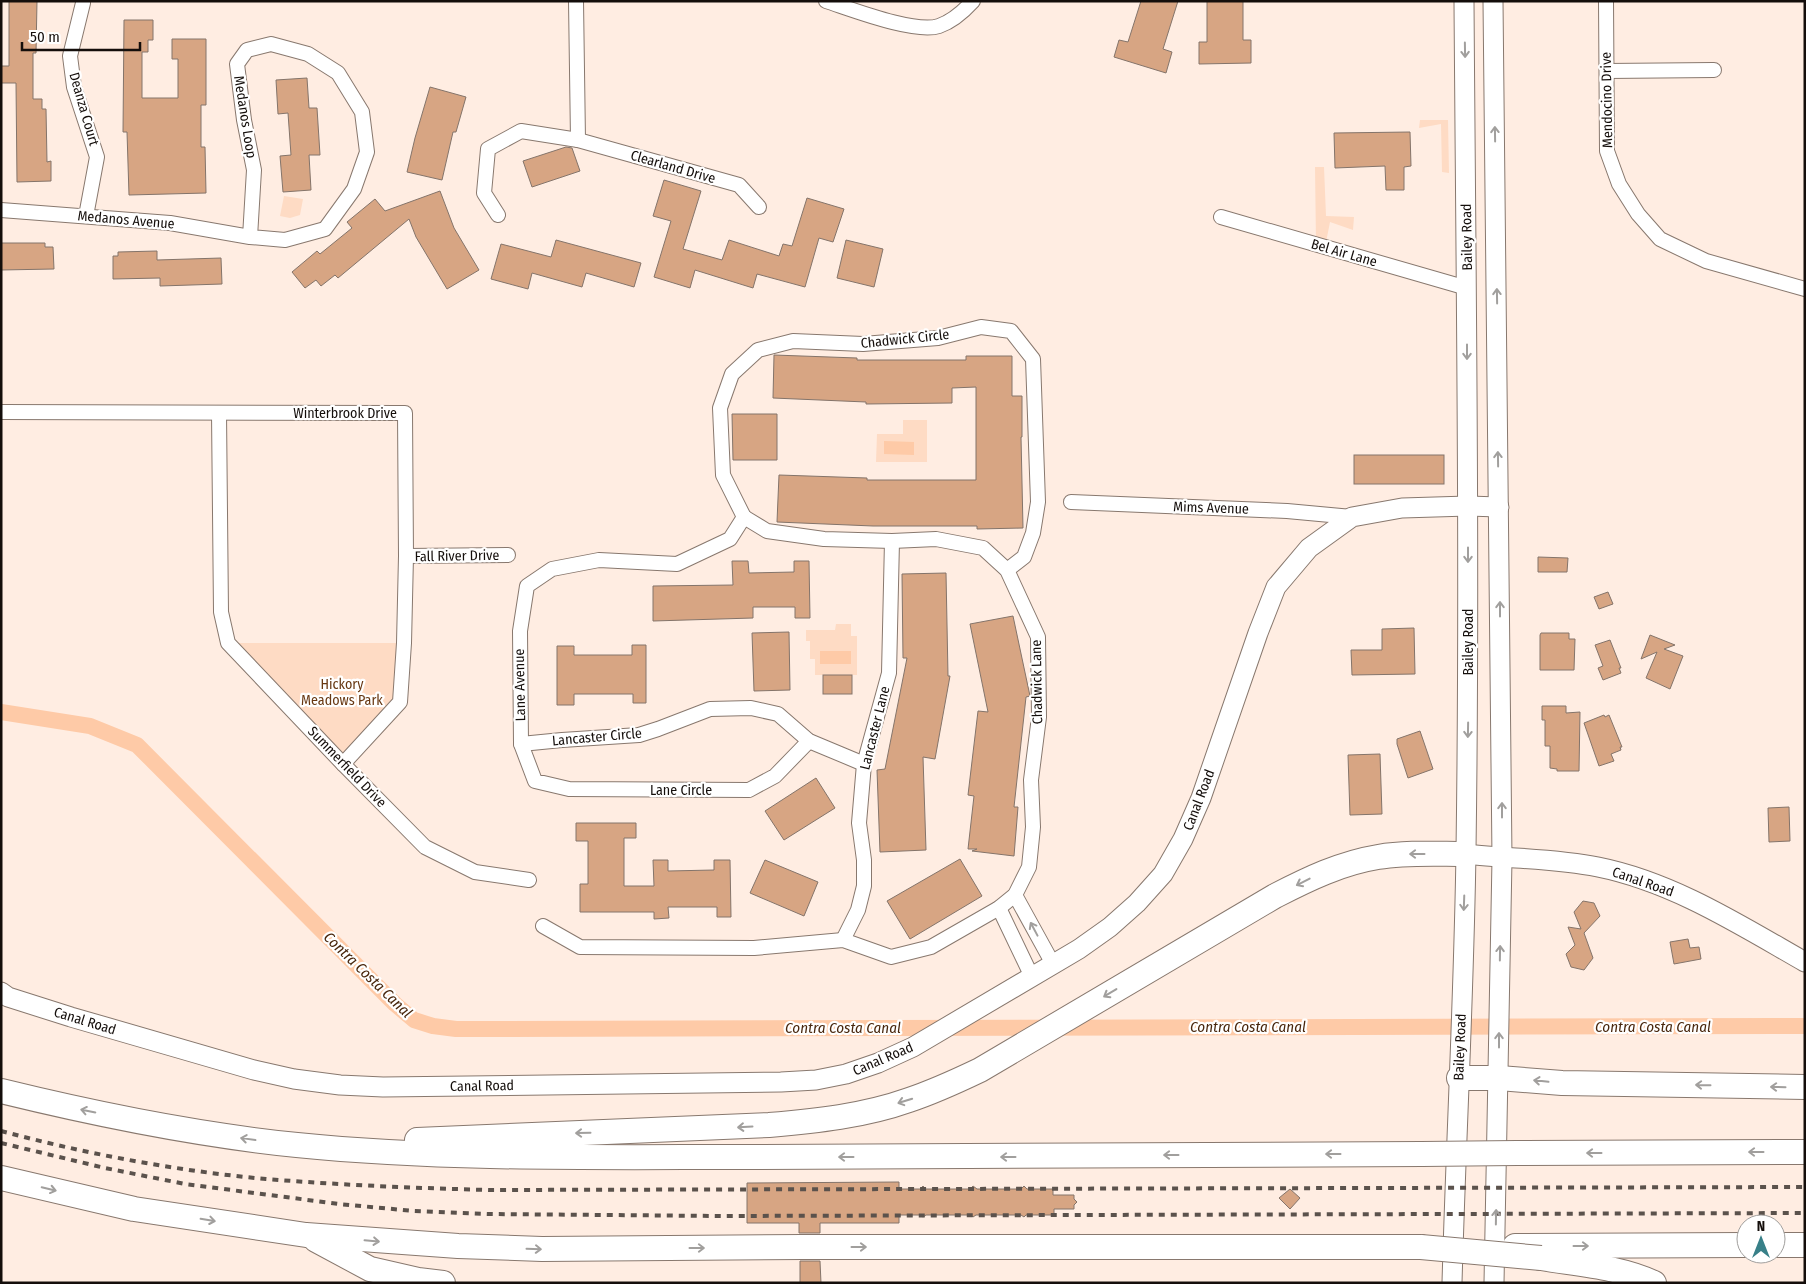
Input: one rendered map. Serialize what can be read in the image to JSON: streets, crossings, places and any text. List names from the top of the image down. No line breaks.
{"streets":{"main road":["Bailey Road","Canal Road"],"street":["Mendocino Drive","Deanza Court","Medanos Loop","Clearland Drive","Medanos Avenue","Bel Air Lane","Chadwick Circle","Winterbrook Drive","Mims Avenue","Fall River Drive","Chadwick Lane","Lane Avenue","Lancaster Lane","Lancaster Circle","Summerfield Drive","Lane Circle"]},"crossings":[["Deanza Court","Medanos Avenue"],["Medanos Loop","Medanos Avenue"],["Bailey Road","Bel Air Lane"],["Bailey Road","Canal Road"],["Chadwick Circle","Chadwick Lane"],["Chadwick Circle","Lane Avenue"],["Winterbrook Drive","Fall River Drive"],["Winterbrook Drive","Summerfield Drive"],["Mims Avenue","Canal Road"],["Chadwick Lane","Lane Avenue"],["Chadwick Lane","Lancaster Lane"],["Lane Avenue","Lancaster Circle"],["Lane Avenue","Lane Circle"],["Lancaster Lane","Lancaster Circle"],["Lancaster Circle","Lane Circle"]],"water":["Contra Costa Canal"],"parks":["Hickory Meadows Park"],"scale_bar":"50 m","north":"top"}
